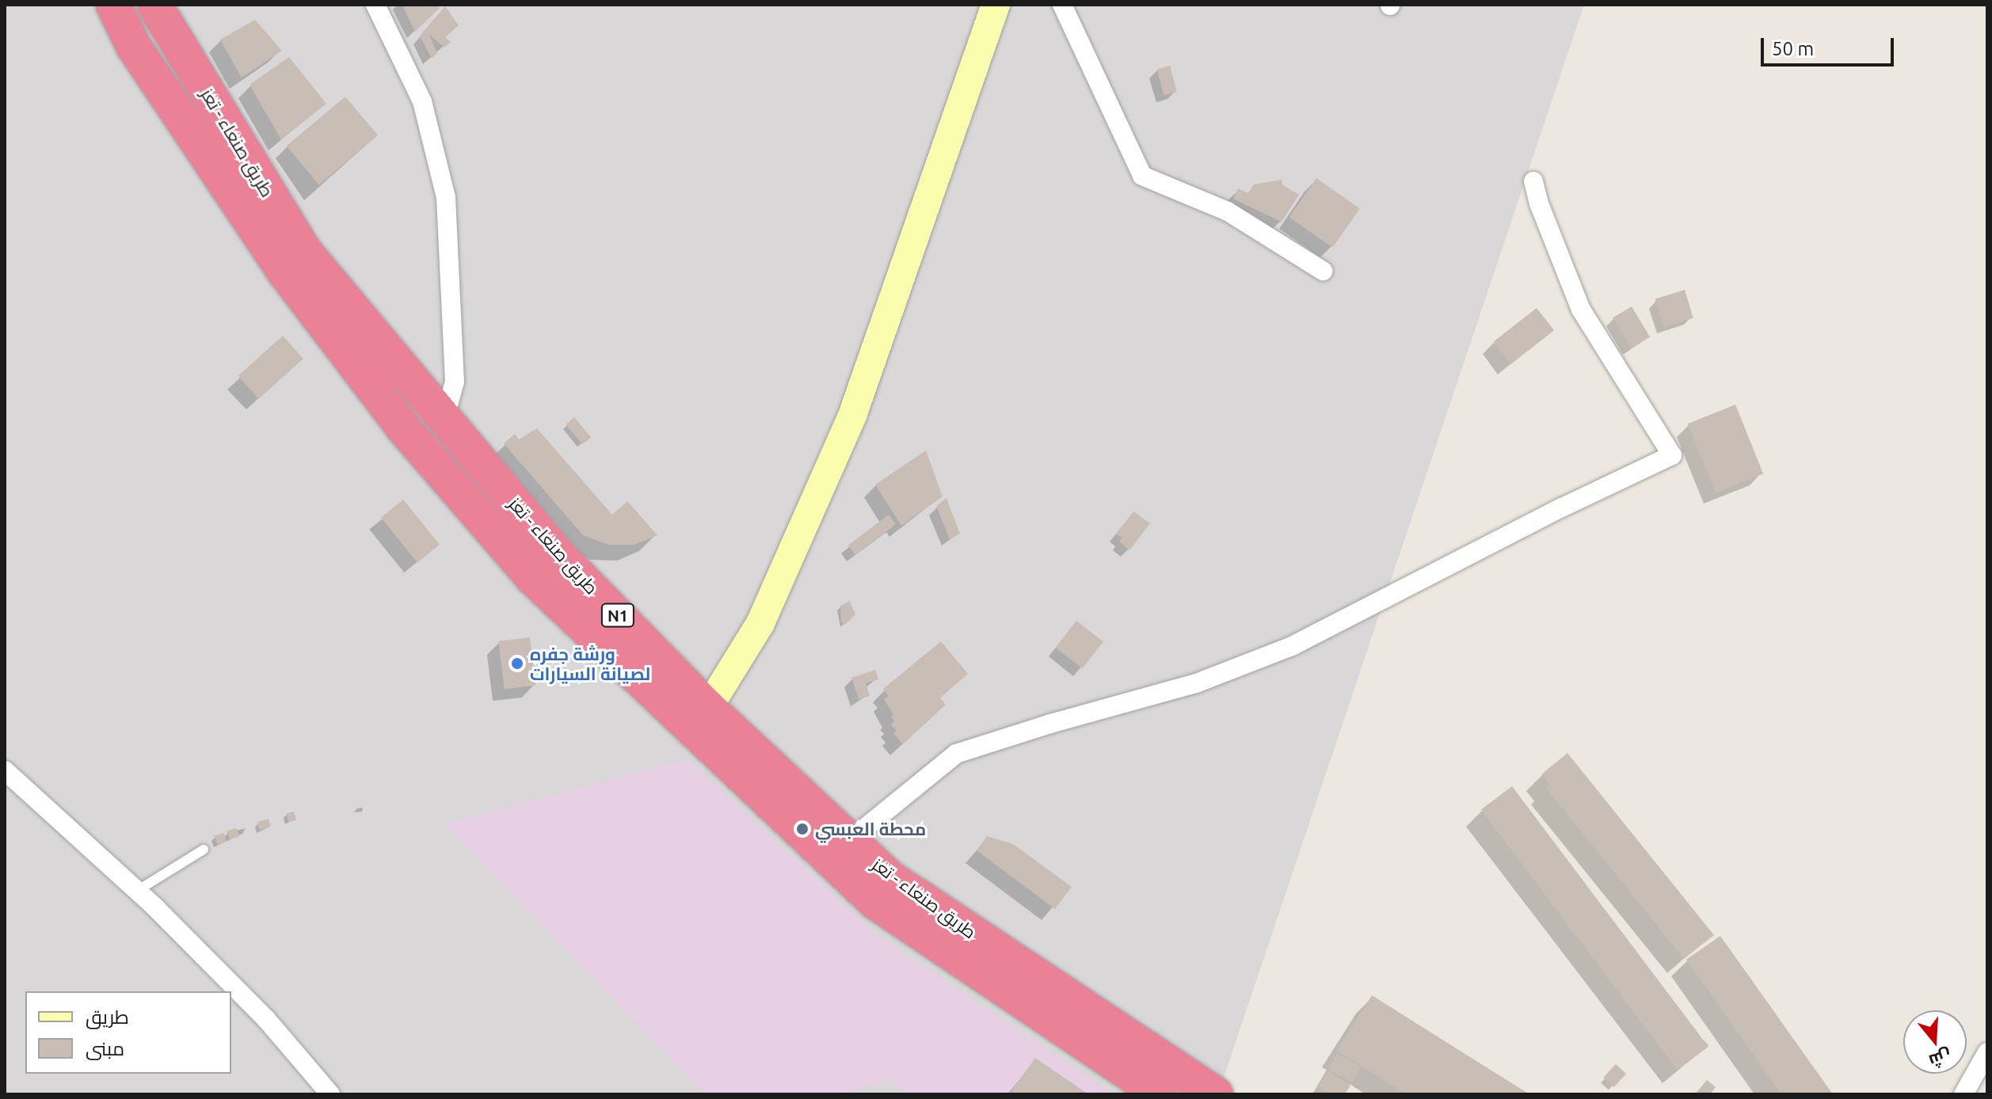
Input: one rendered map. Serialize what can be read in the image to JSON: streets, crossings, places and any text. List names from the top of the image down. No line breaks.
{"streets":{"highway":["طريق صنعاء - تعز","N1"]},"places":["ورشة جفره لصيانة السيارات","محطة العبسي"],"legend":["طريق","مبنى"],"scale_bar":"50 m","north":"bottom"}
